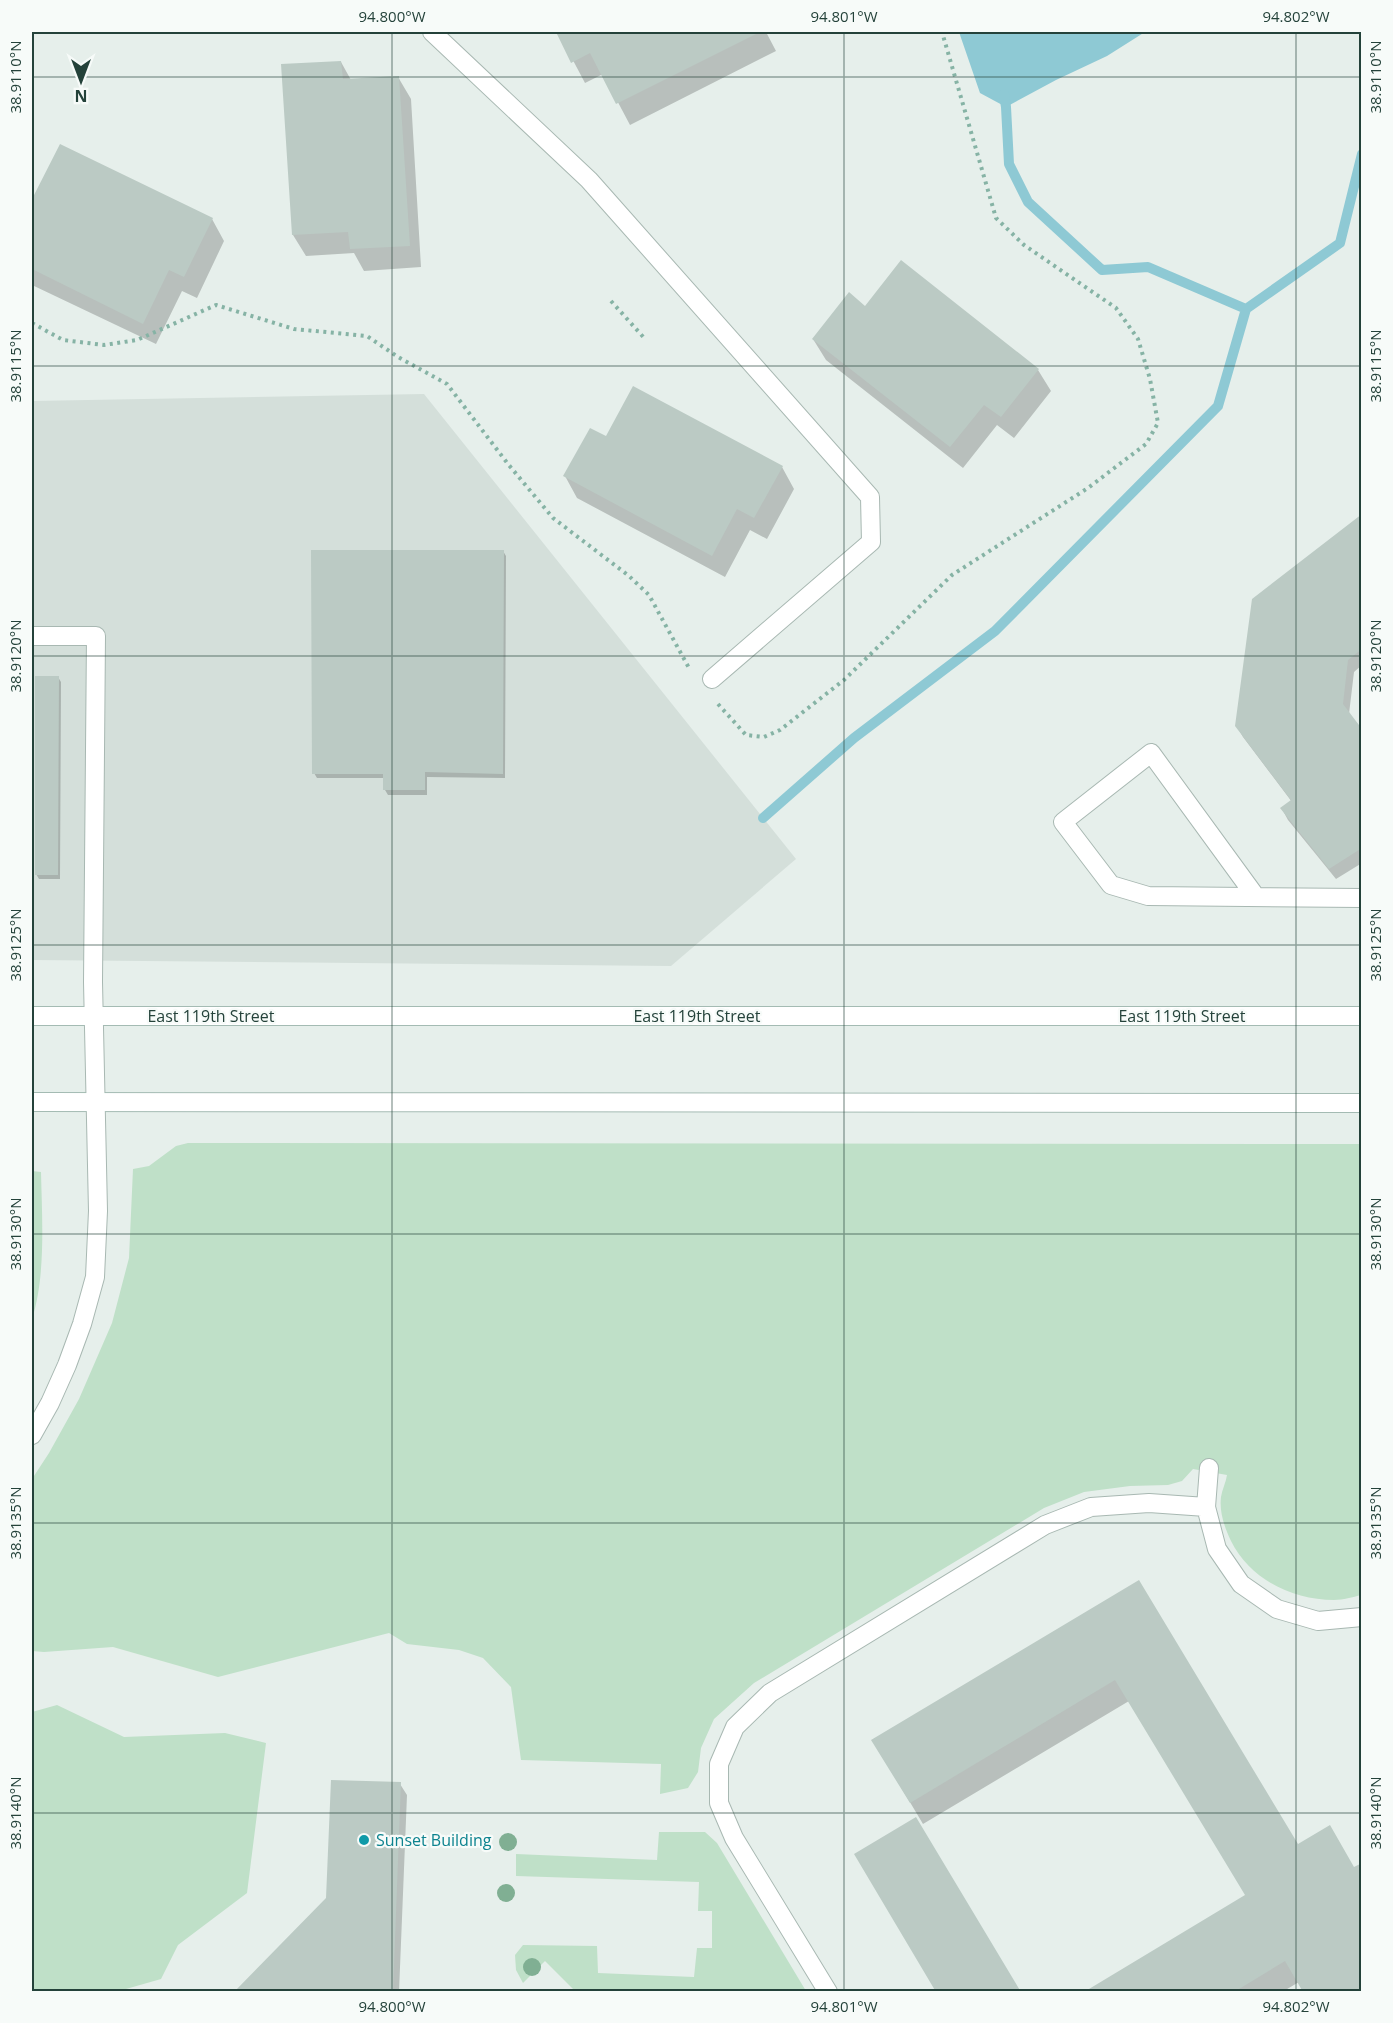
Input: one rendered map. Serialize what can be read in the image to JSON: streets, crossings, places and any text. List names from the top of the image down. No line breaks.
{"streets":{"main road":["East 119th Street"]},"places":["Sunset Building"],"north":"bottom","coordinates":["94.800°W","94.801°W","94.802°W","38.9110°N","38.9115°N","38.9120°N","38.9125°N","38.9130°N","38.9135°N","38.9140°N"]}
